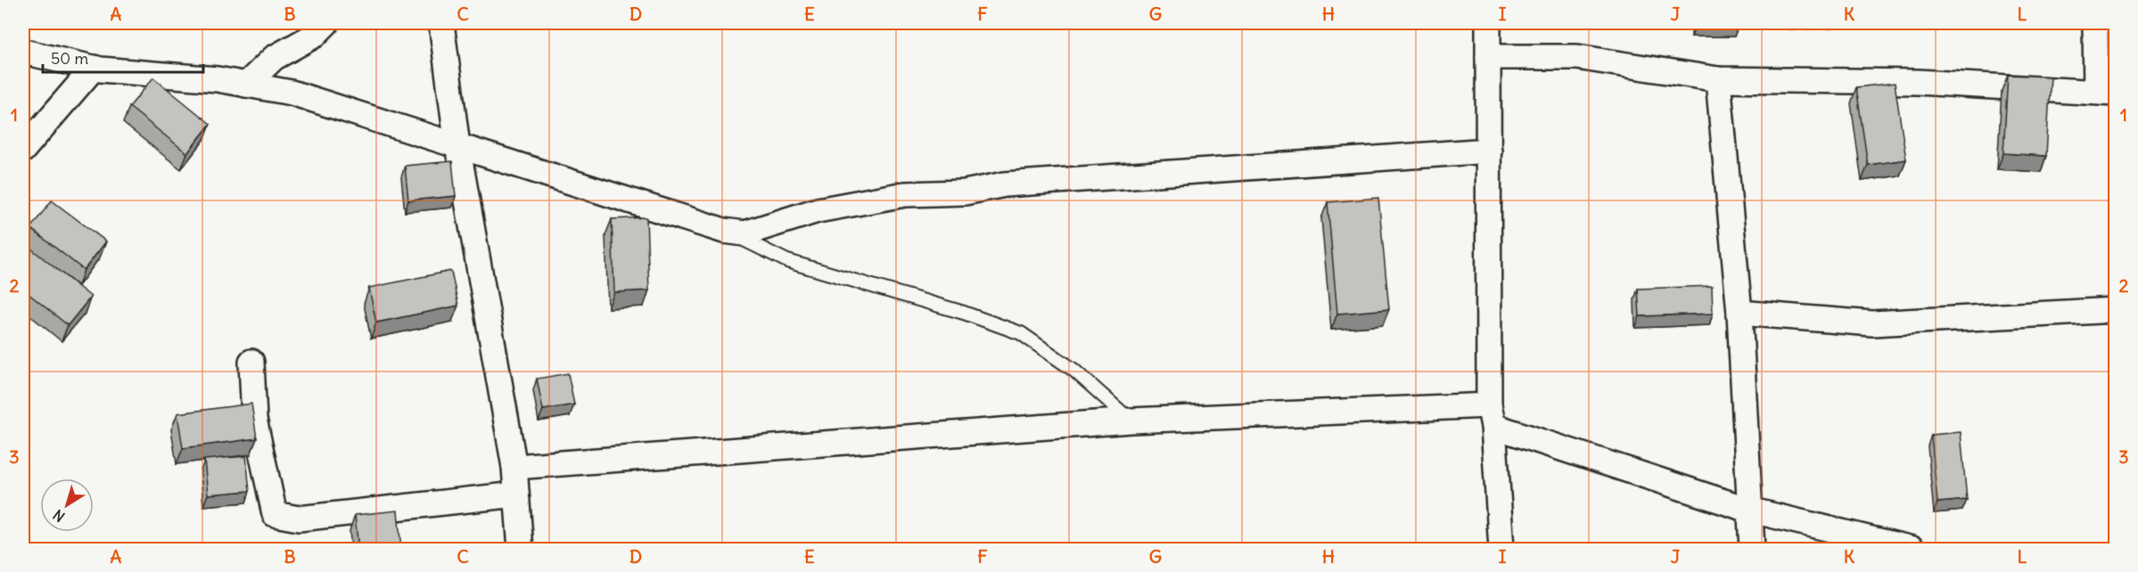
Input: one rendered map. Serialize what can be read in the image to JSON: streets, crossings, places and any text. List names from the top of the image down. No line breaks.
{"scale_bar":"50 m","north":"bottom left","grid":{"columns":["A","B","C","D","E","F","G","H","I","J","K","L"],"rows":["1","2","3"]}}
